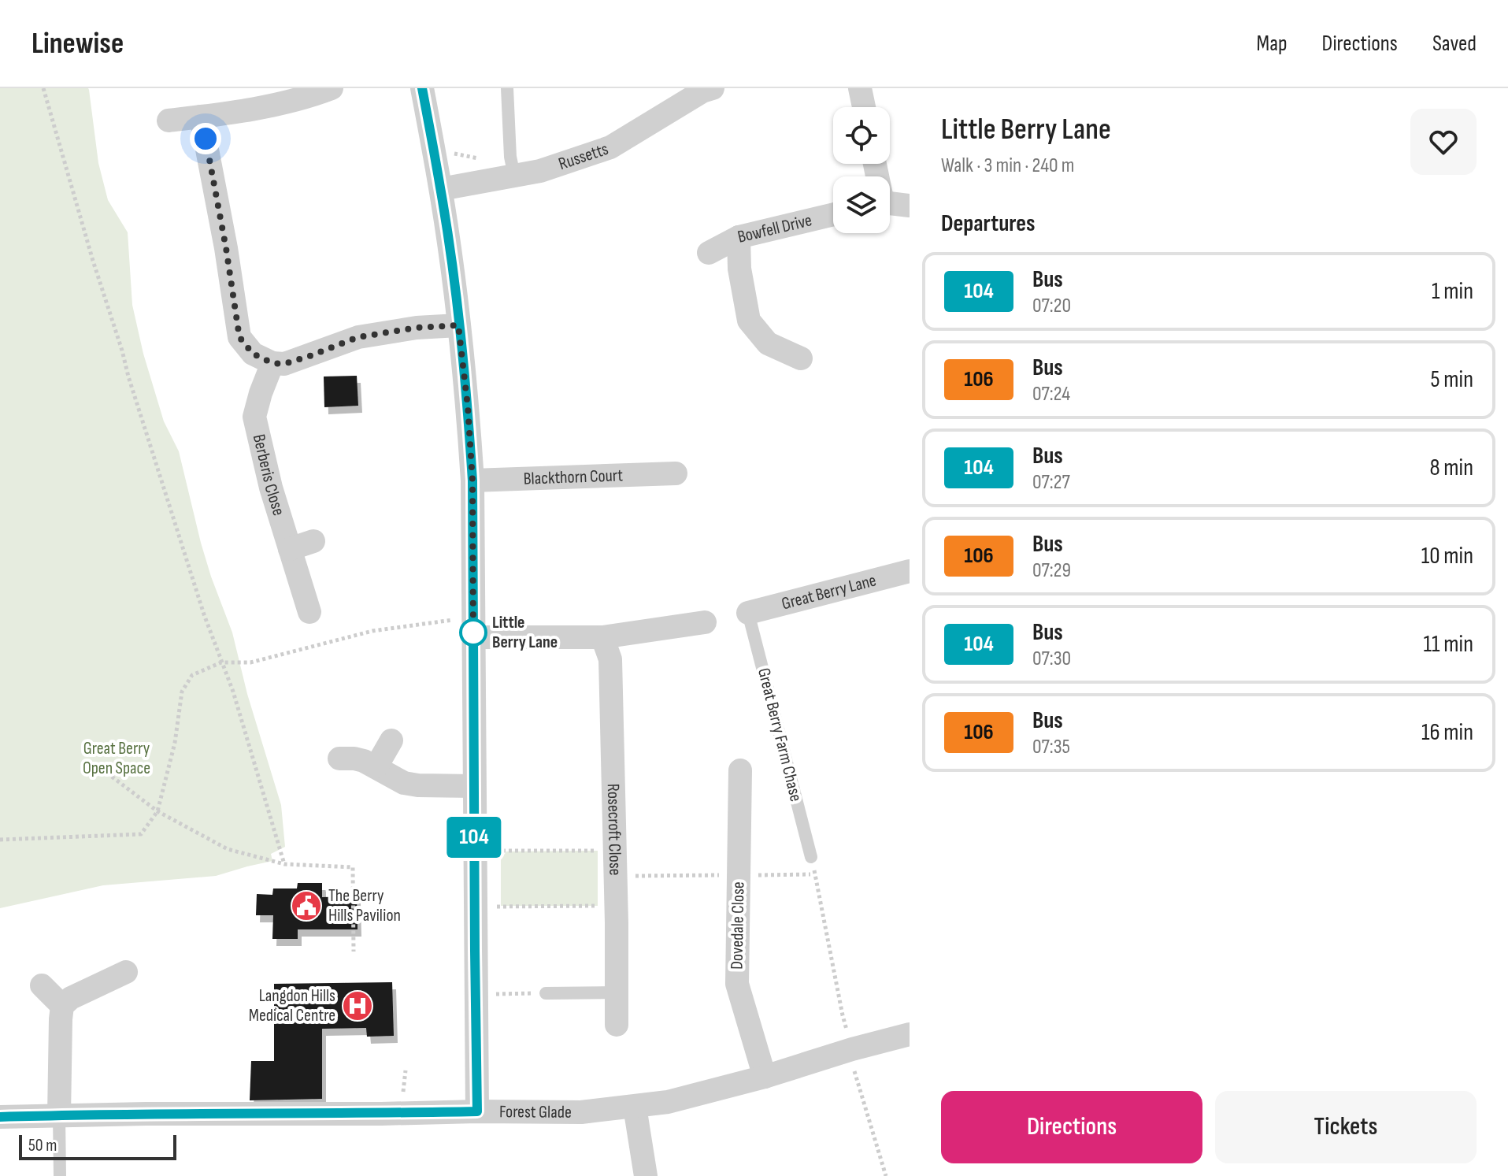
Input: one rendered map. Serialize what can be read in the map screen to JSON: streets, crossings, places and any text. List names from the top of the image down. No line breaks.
{"streets":{"street":["Russetts","Bowfell Drive","Berberis Close","Blackthorn Court","Great Berry Lane","Rosecroft Close","Dovedale Close","Forest Glade"],"lane":["Great Berry Farm Chase"]},"crossings":[["Great Berry Lane","Great Berry Farm Chase"],["Dovedale Close","Forest Glade"]],"parks":["Great Berry Open Space"],"places":{"other":["Little Berry Lane"],"public building":["The Berry Hills Pavilion"],"hospital":["Langdon Hills Medical Centre"]},"lines":["bus line 104"],"scale_bar":"50 m","page":{"header":"Linewise","nav":["Map","Directions","Saved"],"on_map":"104","heading":[["Little Berry Lane","Walk · 3 min · 240 m"],"Departures"],"list":[{"mark":"104","name":"Bus","note":"07:20","value":"1 min"},{"mark":"106","name":"Bus","note":"07:24","value":"5 min"},{"mark":"104","name":"Bus","note":"07:27","value":"8 min"},{"mark":"106","name":"Bus","note":"07:29","value":"10 min"},{"mark":"104","name":"Bus","note":"07:30","value":"11 min"},{"mark":"106","name":"Bus","note":"07:35","value":"16 min"}],"buttons":["Directions","Tickets"],"scale":"50 m"}}
